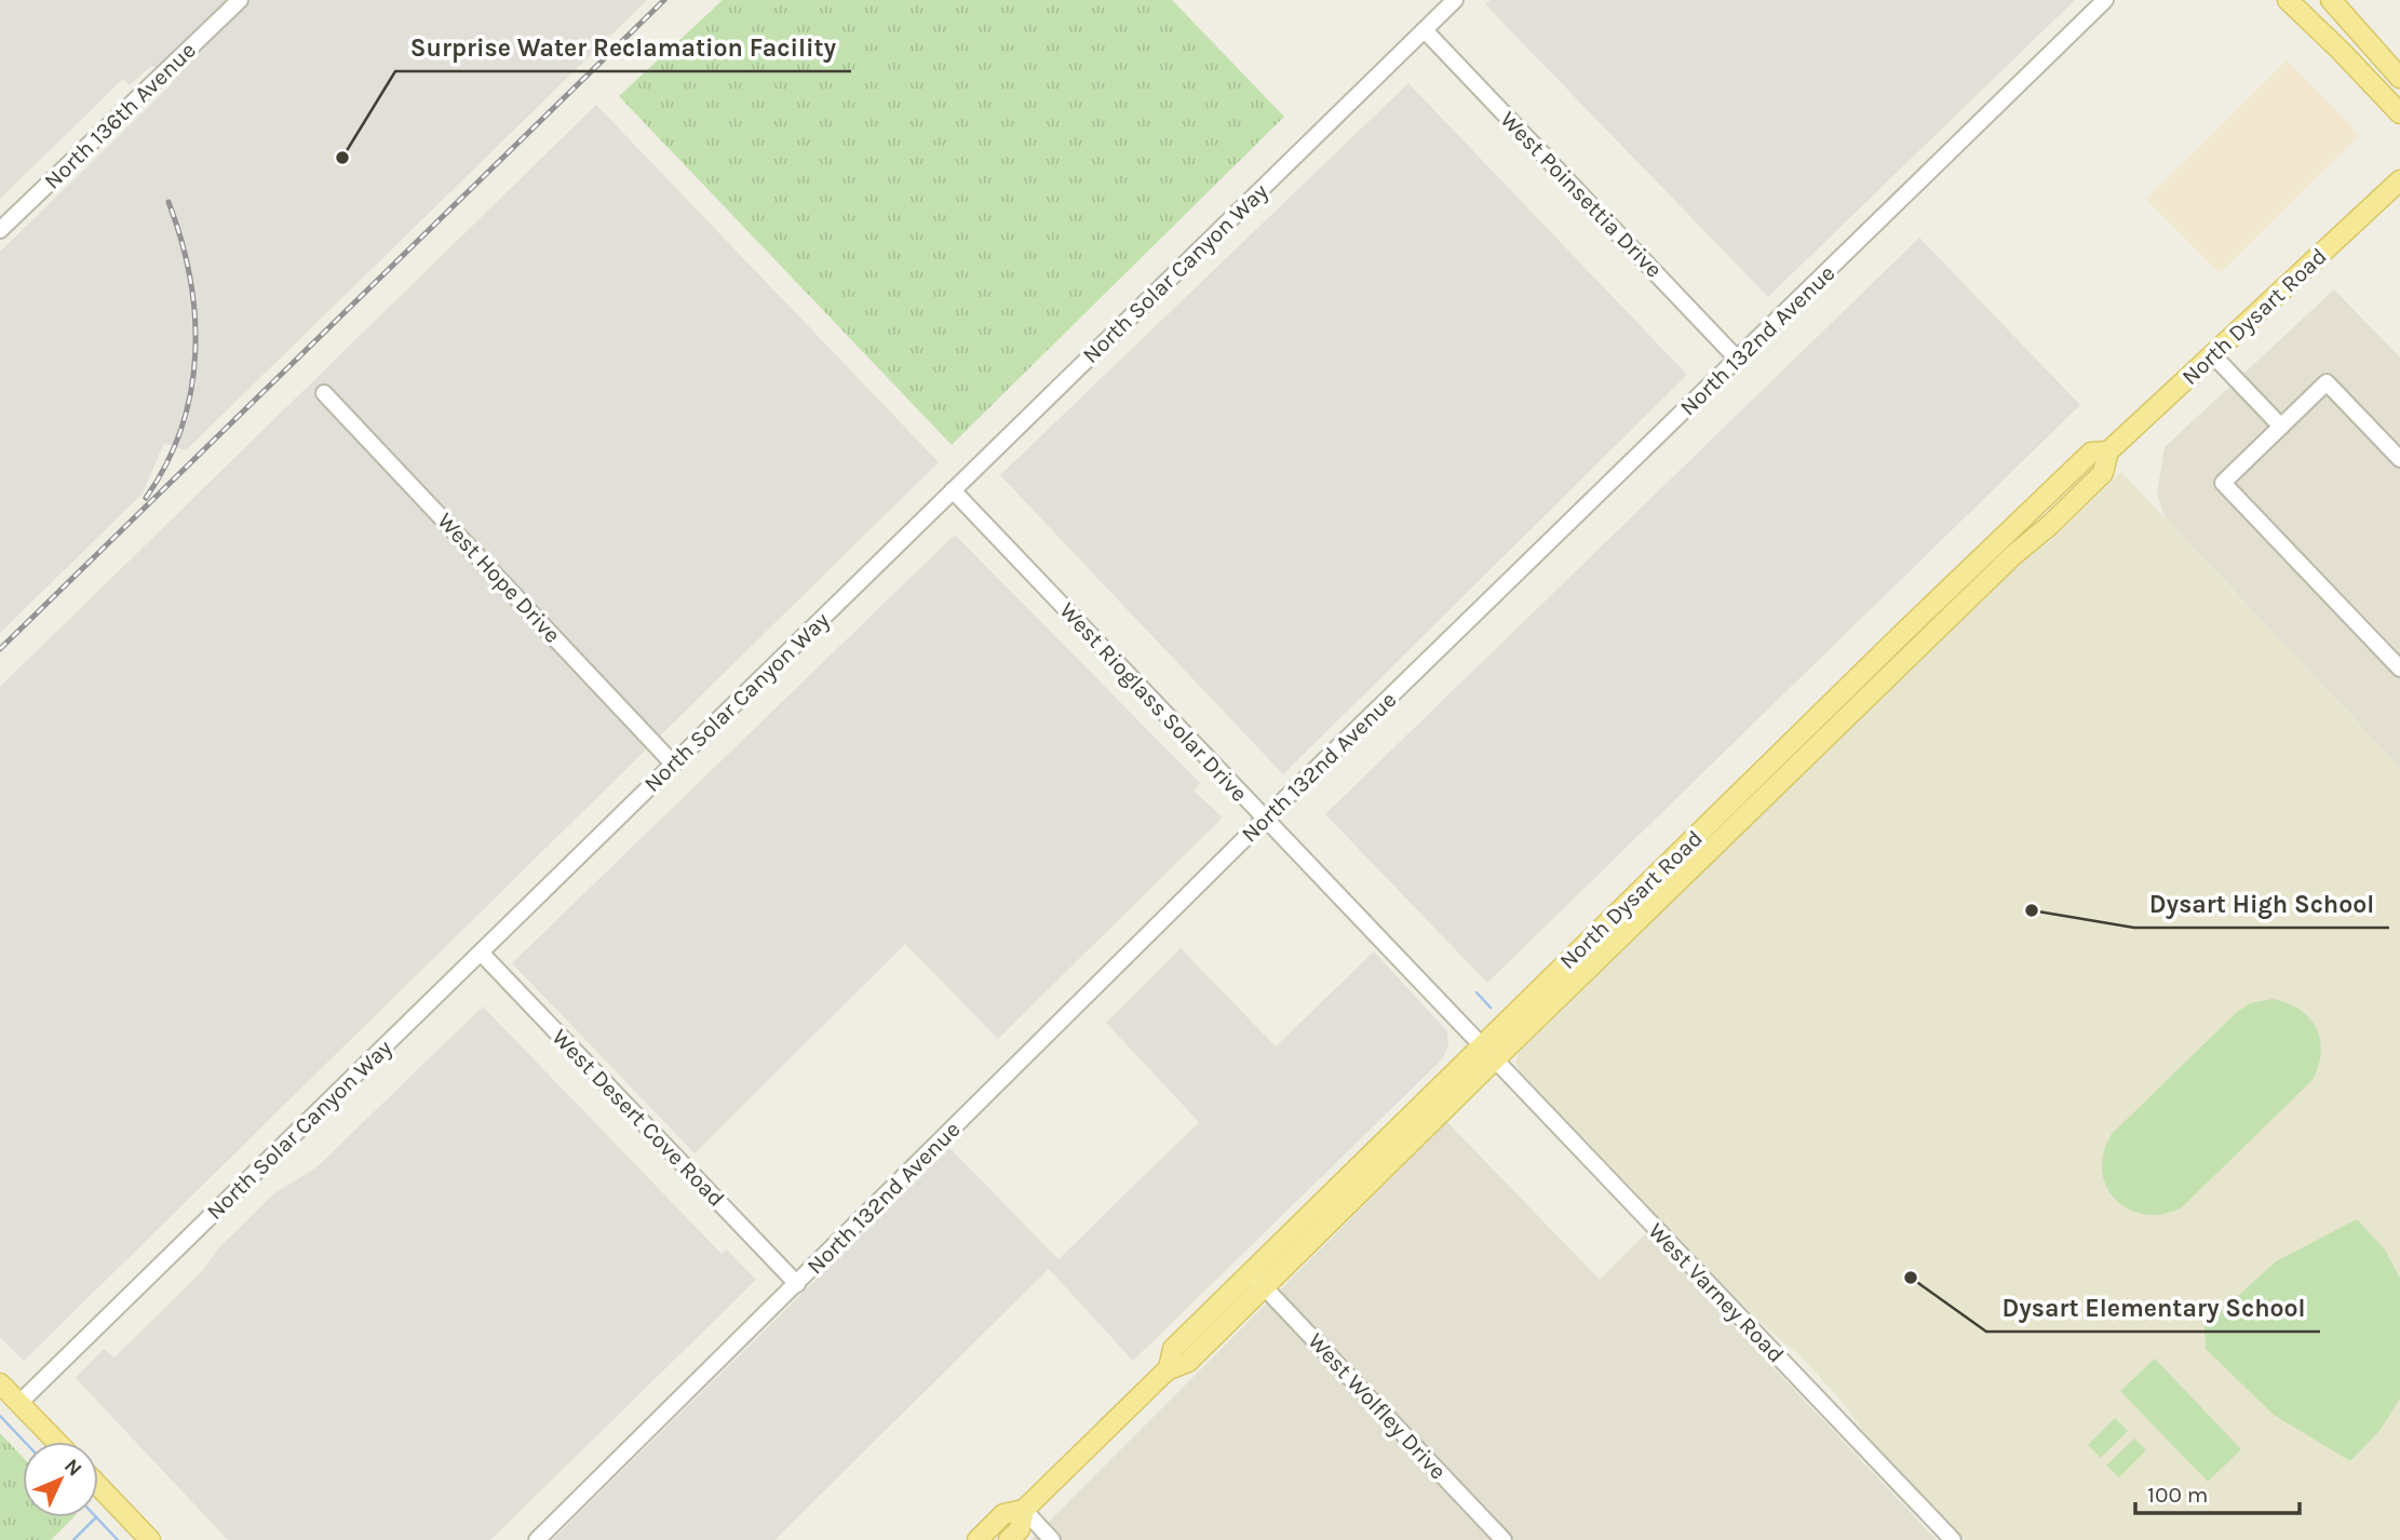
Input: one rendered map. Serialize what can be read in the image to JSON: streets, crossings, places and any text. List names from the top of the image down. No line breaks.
{"streets":{"main road":["North Dysart Road"],"street":["North 136th Avenue","West Poinsettia Drive","North Solar Canyon Way","North 132nd Avenue","West Hope Drive","West Rioglass Solar Drive","West Desert Cove Road","West Varney Road","West Wolfley Drive"]},"crossings":[["West Poinsettia Drive","North Solar Canyon Way"],["West Poinsettia Drive","North 132nd Avenue"],["North Solar Canyon Way","West Hope Drive"],["North Solar Canyon Way","West Rioglass Solar Drive"],["North Solar Canyon Way","West Desert Cove Road"],["North Dysart Road","West Rioglass Solar Drive"],["North Dysart Road","West Varney Road"],["North Dysart Road","West Wolfley Drive"],["North 132nd Avenue","West Rioglass Solar Drive"],["North 132nd Avenue","West Desert Cove Road"],["West Rioglass Solar Drive","West Varney Road"]],"places":["Surprise Water Reclamation Facility","Dysart High School","Dysart Elementary School"],"scale_bar":"100 m","north":"top right"}
